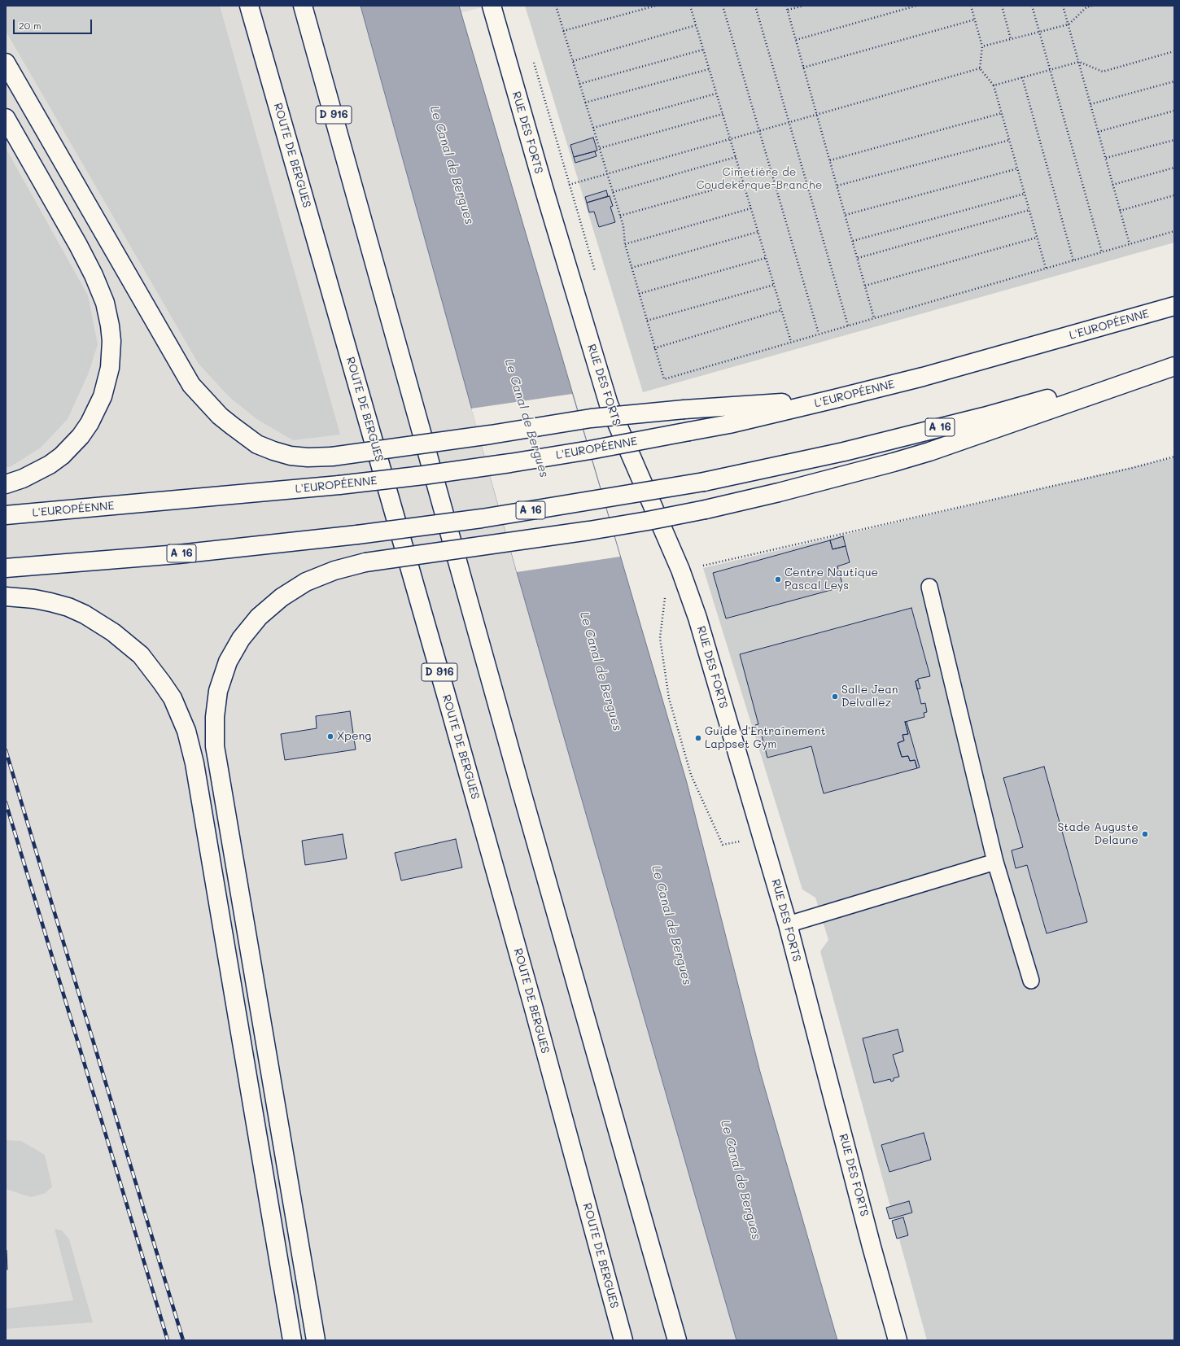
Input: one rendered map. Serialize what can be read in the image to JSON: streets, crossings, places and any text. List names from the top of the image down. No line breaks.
{"streets":{"main road":["D 916","RUE DES FORTS","ROUTE DE BERGUES","L'EUROPÉENNE","A 16"]},"water":["Le Canal de Bergues"],"parks":["Cimetière de Coudekerque-Branche"],"places":["Centre Nautique Pascal Leys","Salle Jean Delvallez","Xpeng","Guide d'Entraînement Lappset Gym","Stade Auguste Delaune"],"scale_bar":"20 m"}
